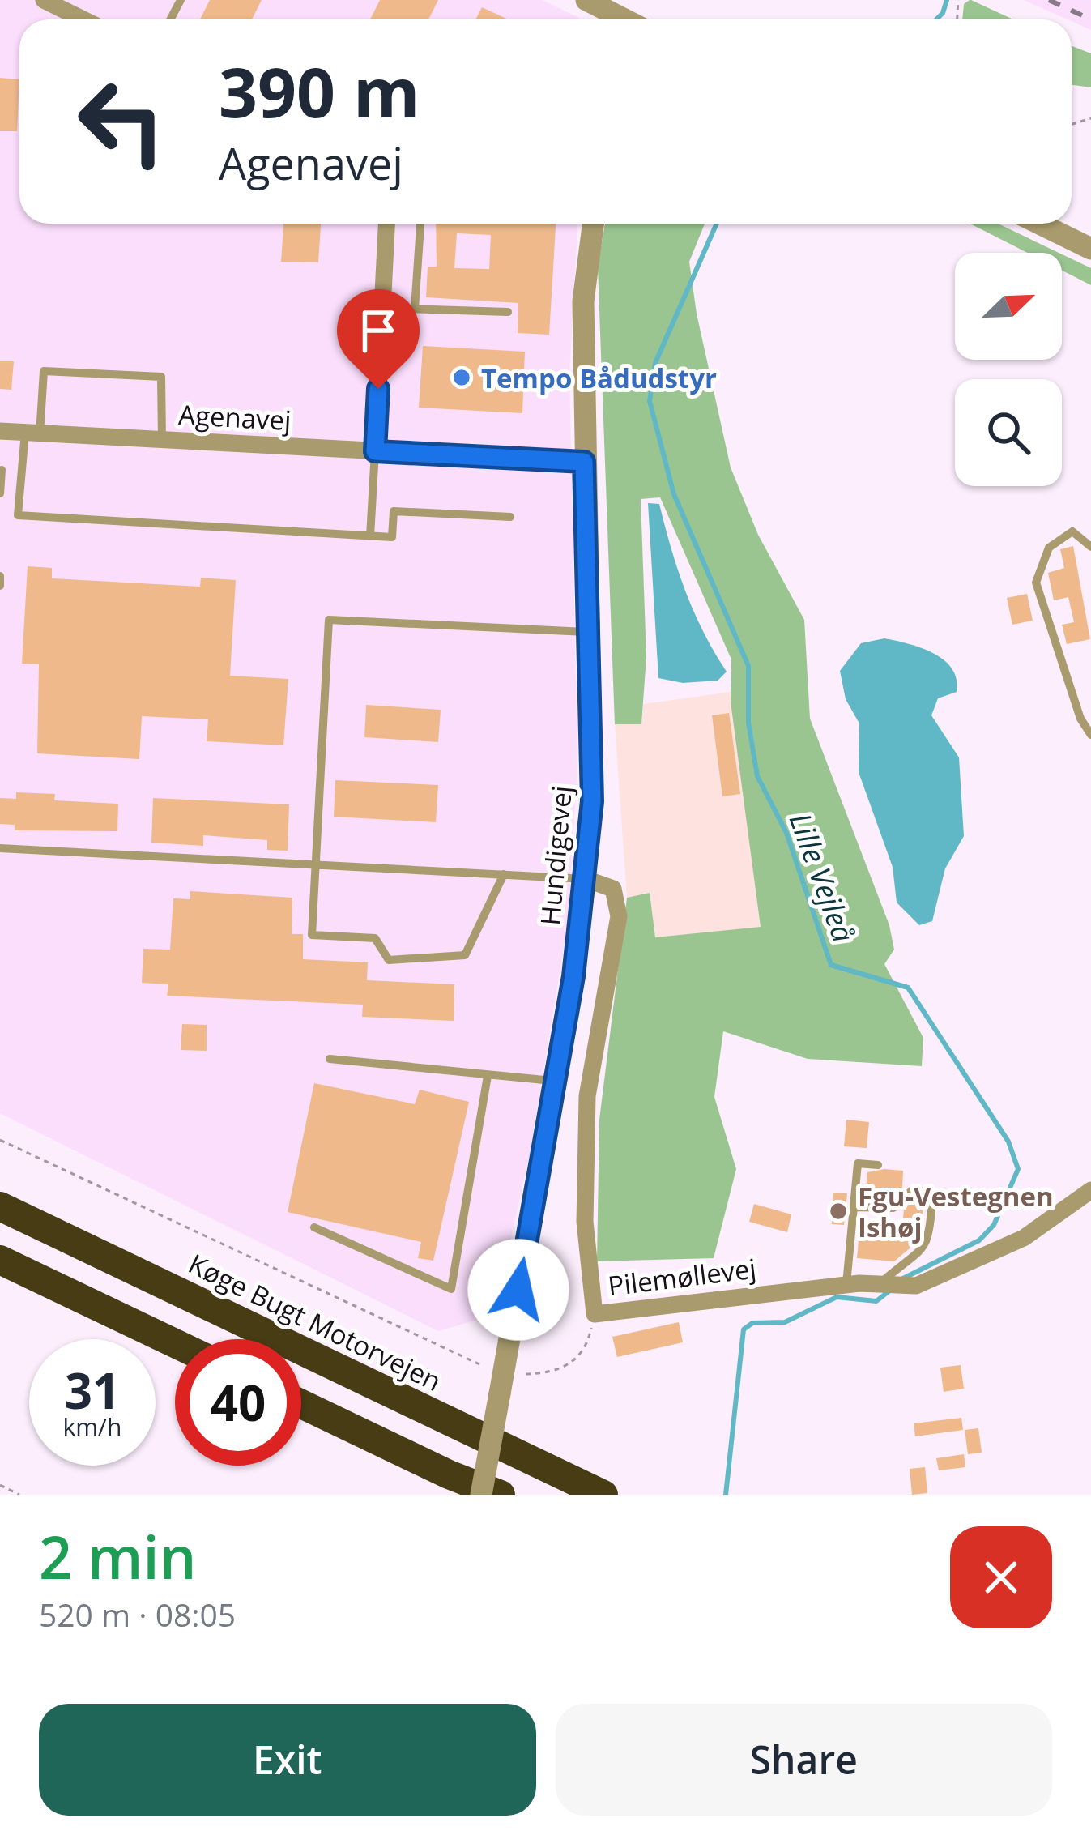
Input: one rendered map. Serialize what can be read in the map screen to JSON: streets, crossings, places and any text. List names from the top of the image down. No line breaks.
{"streets":{"highway":["Køge Bugt Motorvejen"],"street":["Agenavej","Hundigevej","Pilemøllevej"]},"crossings":[["Agenavej","Hundigevej"],["Hundigevej","Pilemøllevej"]],"water":["Lille Vejleå"],"places":["Tempo Bådudstyr","Fgu-Vestegnen Ishøj"],"north":"top right","page":{"turn":["390 m","Agenavej"],"speed":"31 km/h","limit":"40","heading":["2 min","520 m · 08:05"],"buttons":["Exit","Share"]}}
